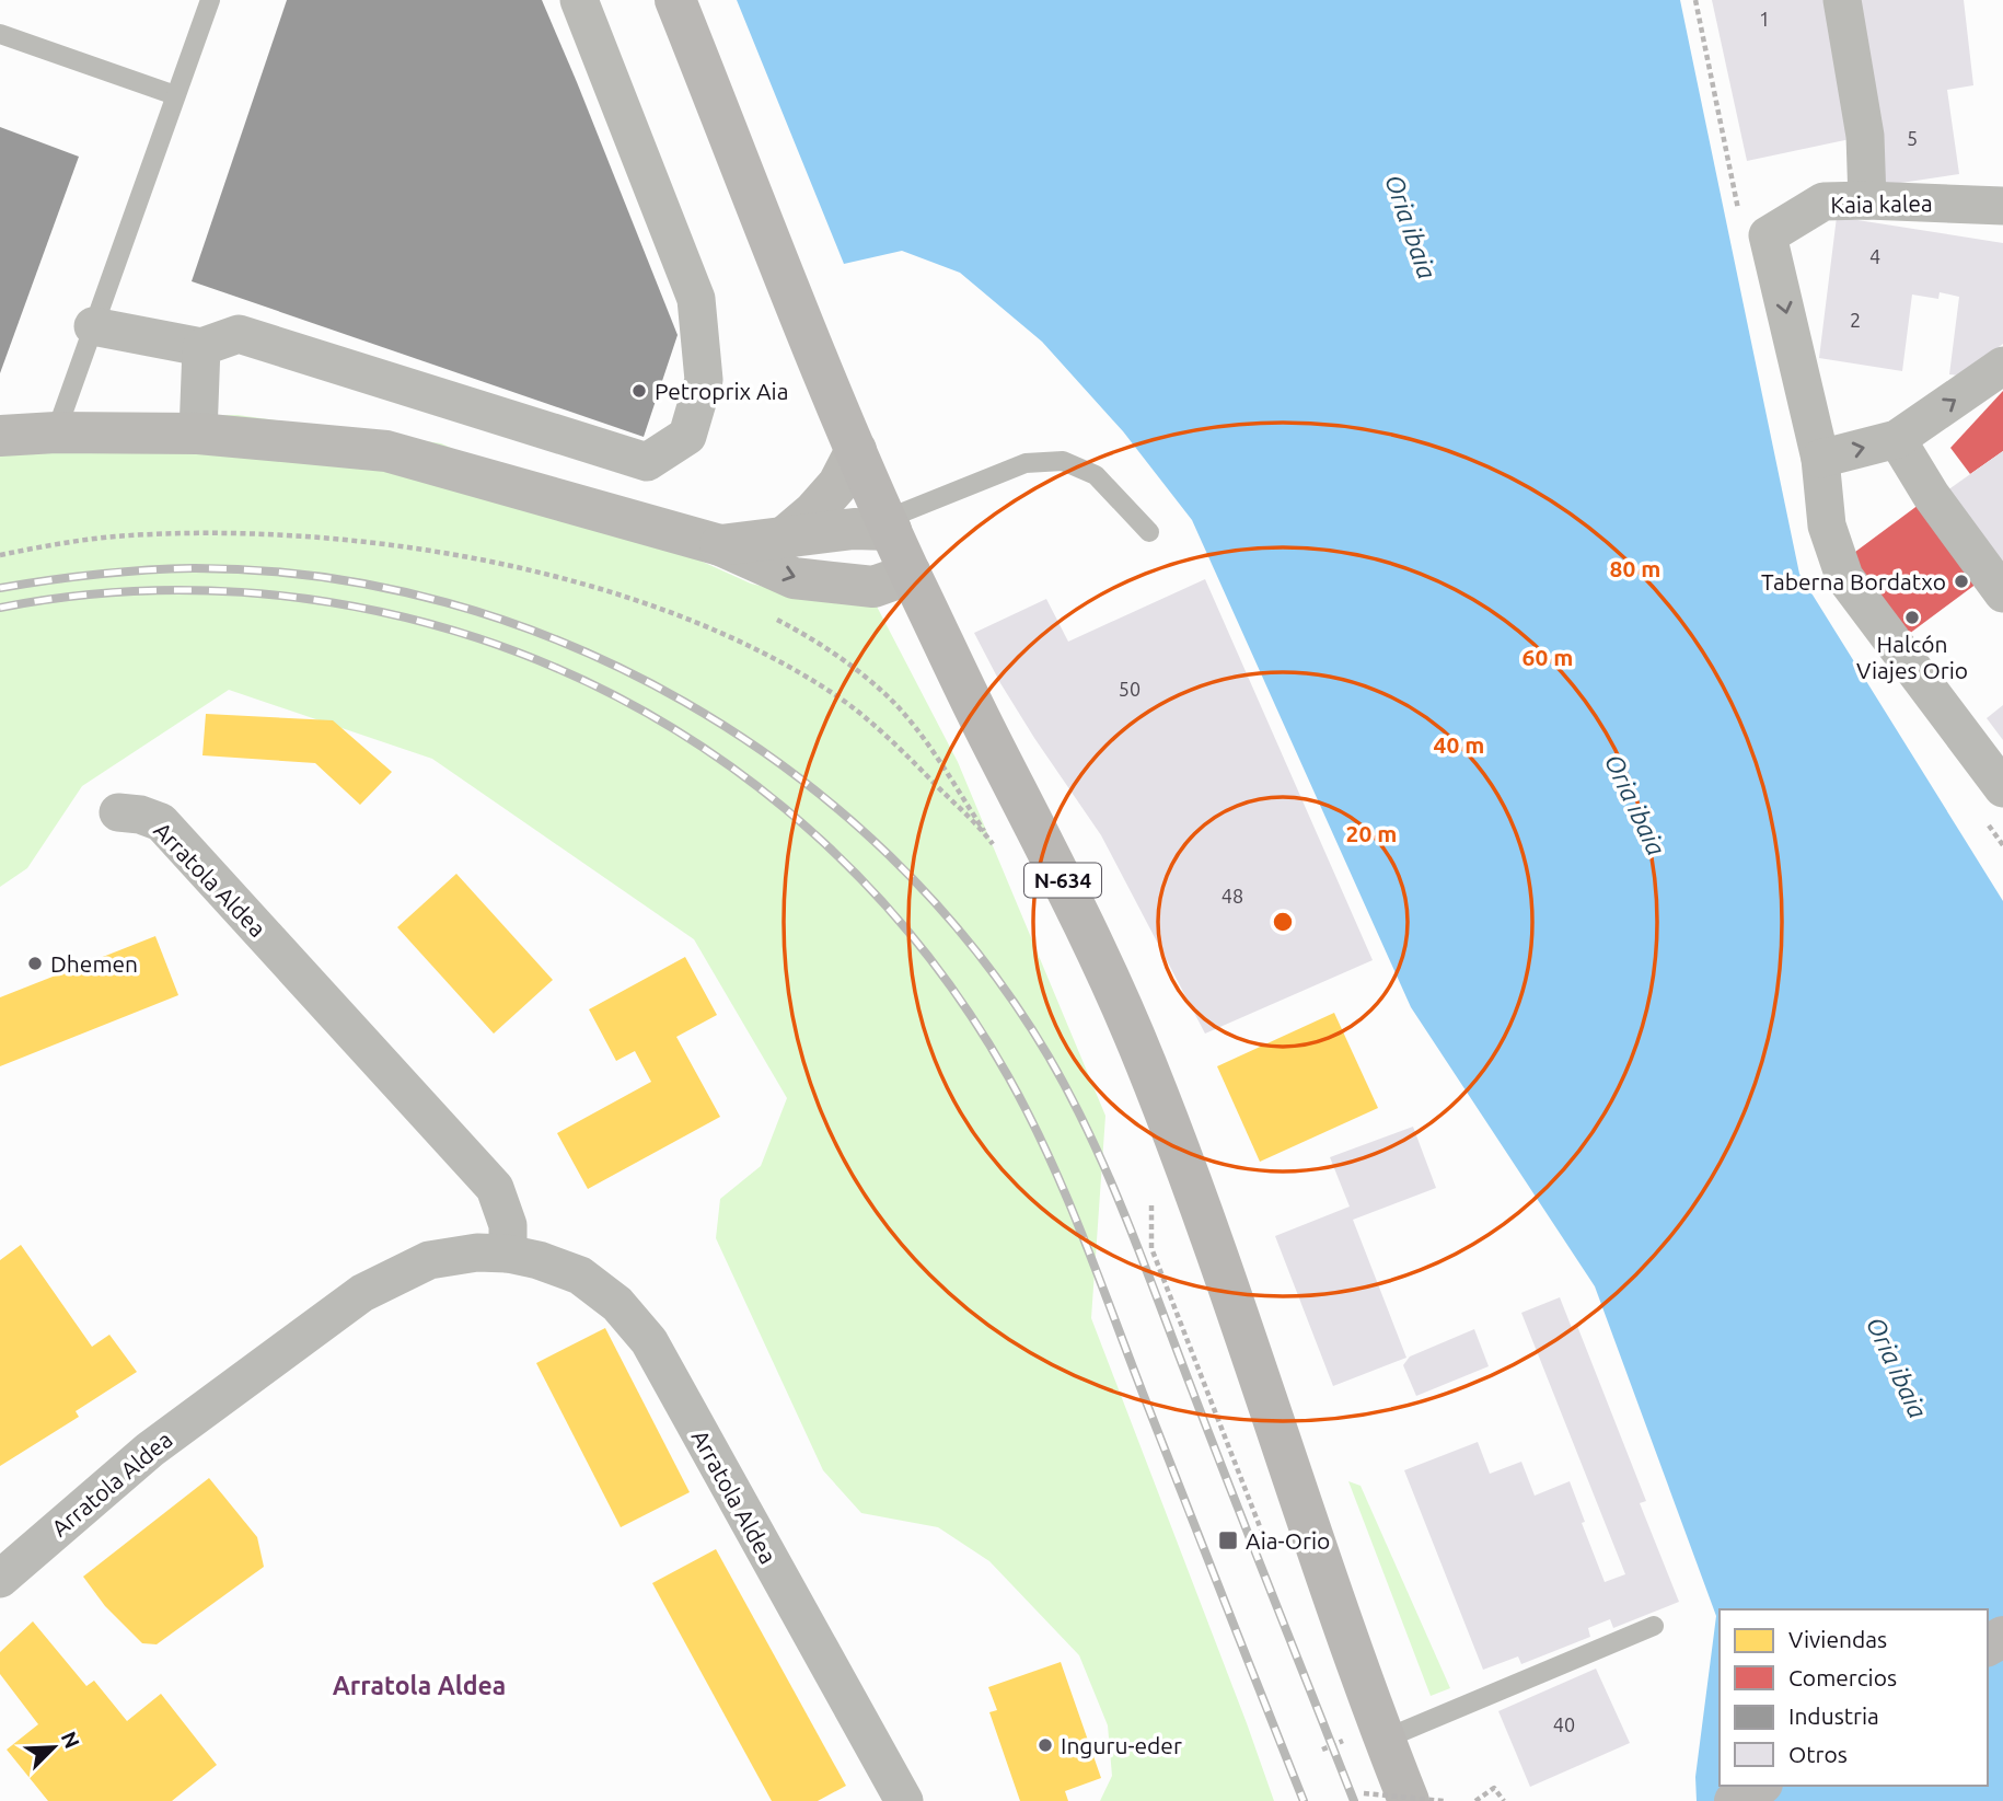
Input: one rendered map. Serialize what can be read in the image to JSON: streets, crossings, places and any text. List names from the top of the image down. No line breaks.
{"streets":{"highway":["N-634"],"street":["Kaia kalea","Arratola Aldea"]},"districts":["Arratola Aldea"],"water":["Oria ibaia"],"places":{"other":["Petroprix Aia","Taberna Bordatxo","Halcón Viajes Orio","Dhemen","Inguru-eder"],"transit":["Aia-Orio"]},"house_numbers":["1","5","4","2","50","48","40"],"legend":["Viviendas","Comercios","Industria","Otros"],"north":"top right","rings":["80 m","60 m","40 m","20 m"]}
